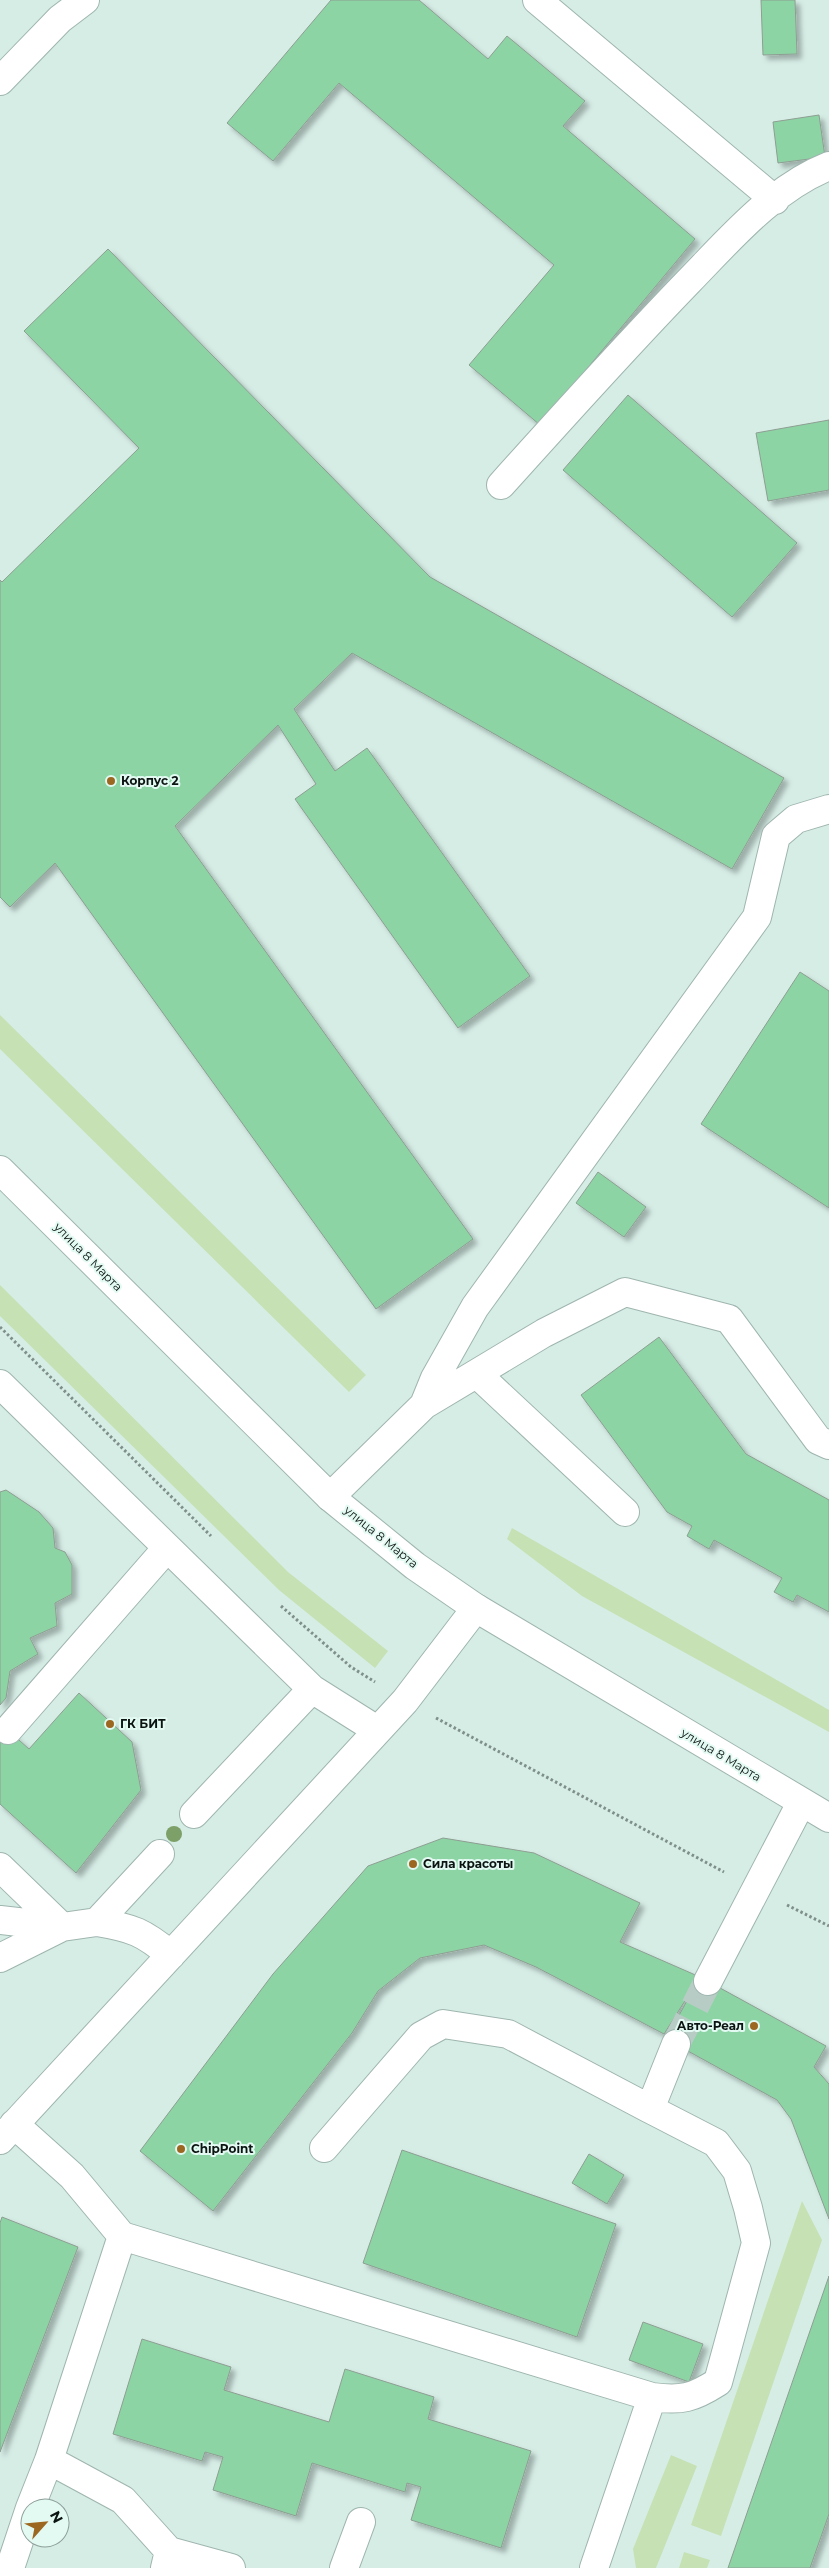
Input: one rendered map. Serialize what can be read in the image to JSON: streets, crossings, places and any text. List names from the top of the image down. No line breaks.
{"streets":{"main road":["улица 8 Марта"]},"places":["Корпус 2","ГК БИТ","Сила красоты","Авто-Реал","ChipPoint"],"north":"top right"}
